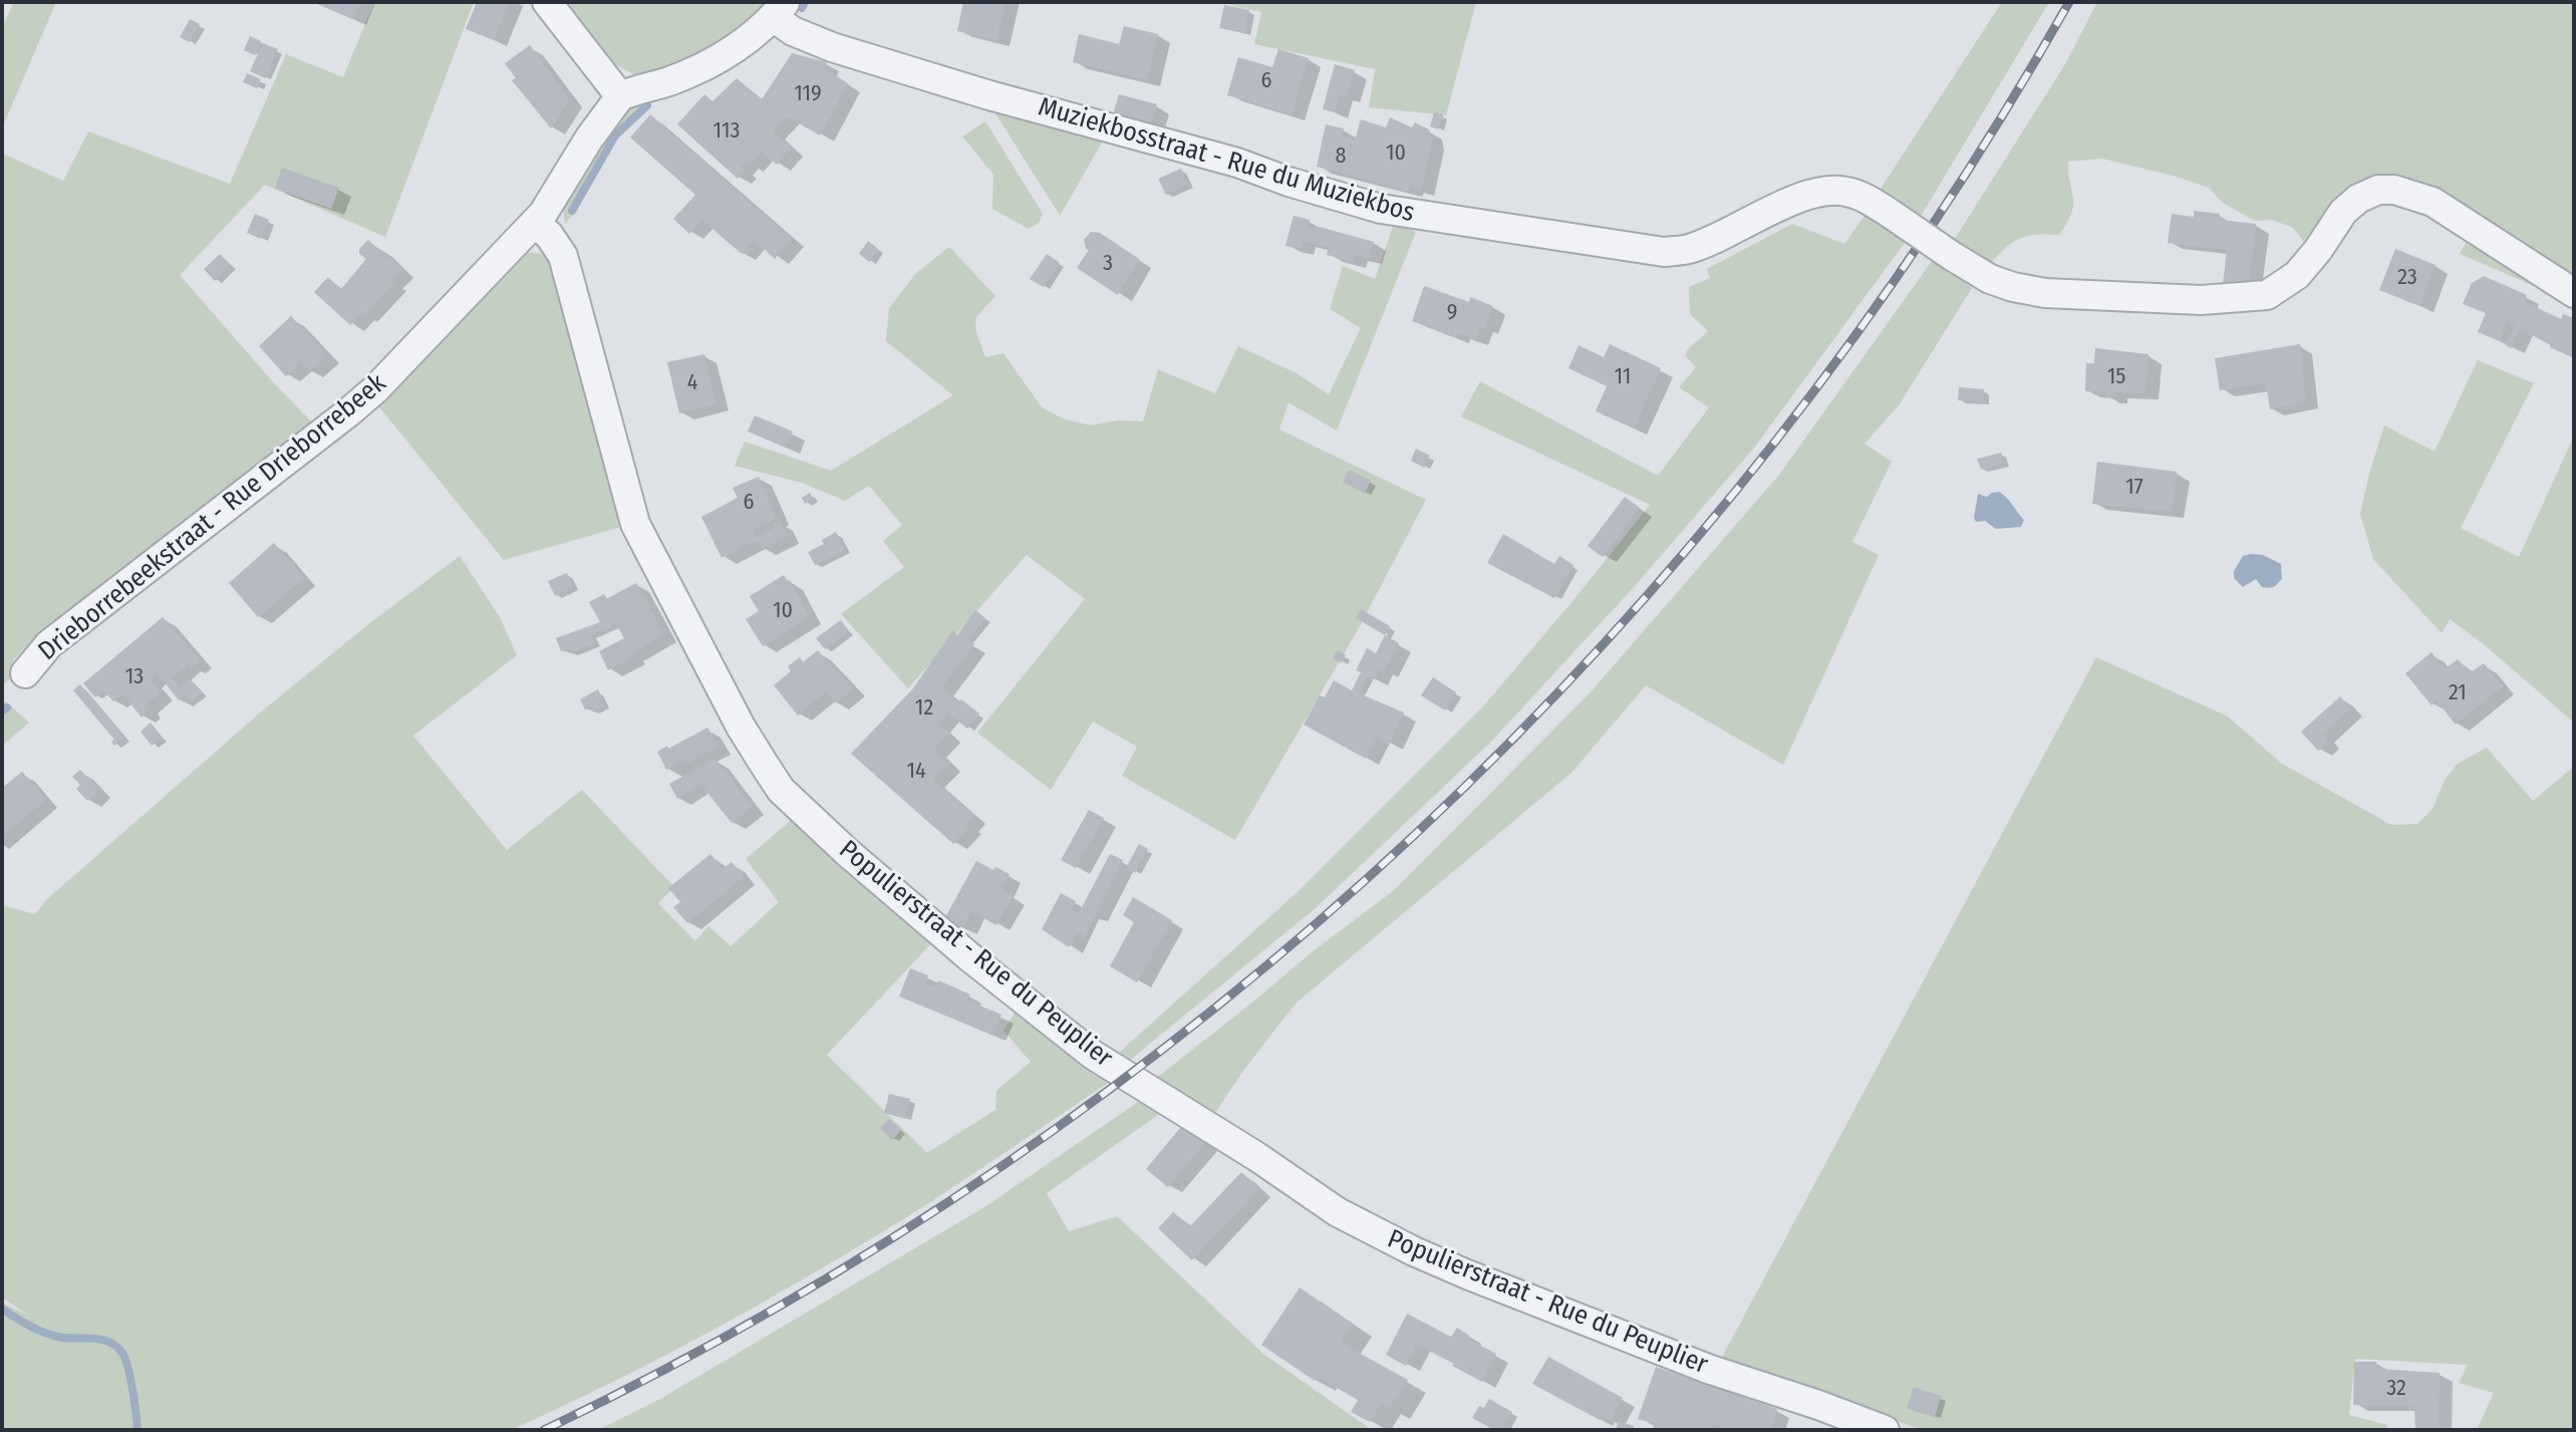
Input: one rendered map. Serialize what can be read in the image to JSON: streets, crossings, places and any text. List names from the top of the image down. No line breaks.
{"streets":{"street":["Muziekbosstraat - Rue du Muziekbos","Drieborrebeekstraat - Rue Drieborrebeek","Populierstraat - Rue du Peuplier"]},"crossings":[["Drieborrebeekstraat - Rue Drieborrebeek","Populierstraat - Rue du Peuplier"]],"house_numbers":["6","119","113","10","8","3","23","9","11","15","4","17","6","10","13","21","12","14","32"]}
